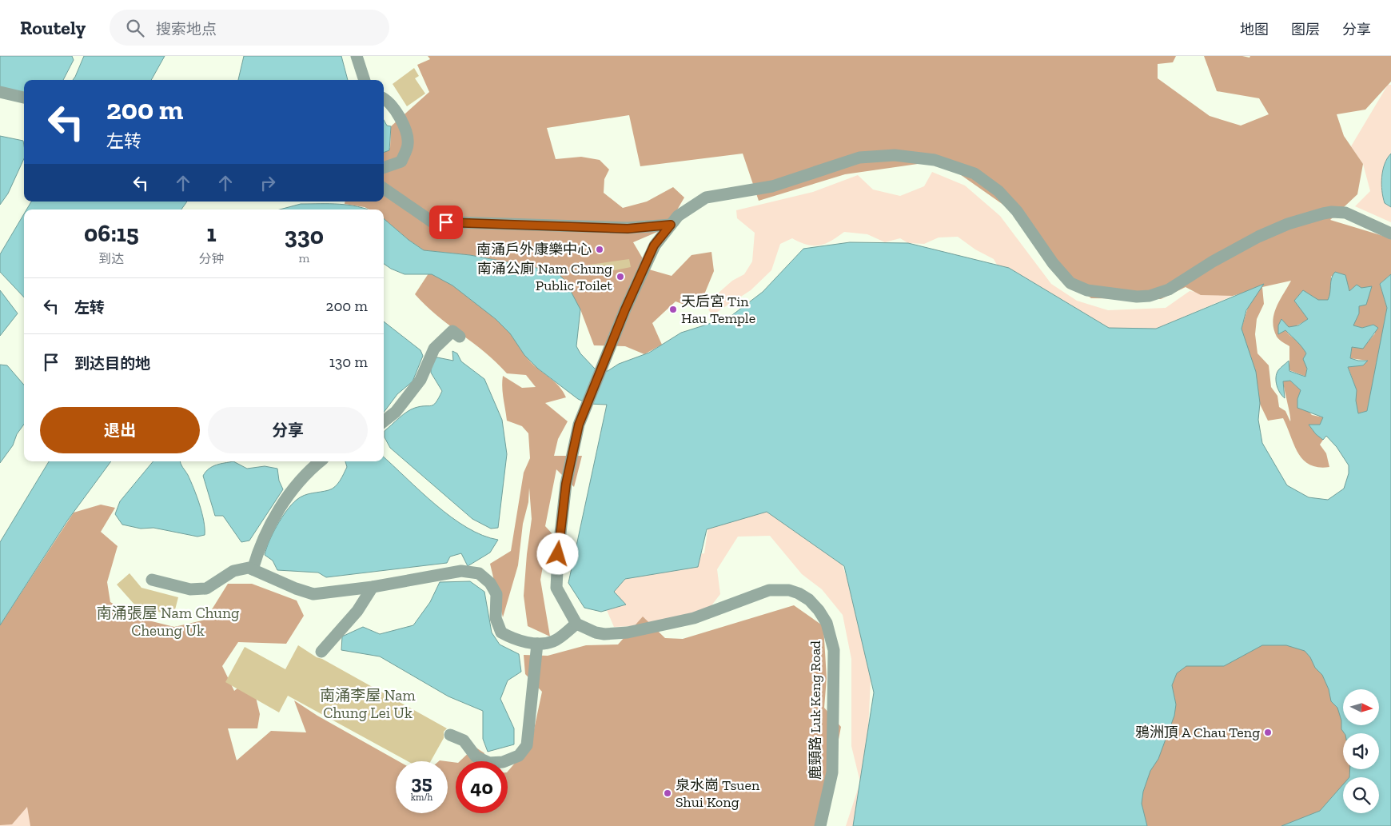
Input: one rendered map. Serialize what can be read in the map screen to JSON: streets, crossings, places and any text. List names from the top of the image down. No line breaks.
{"streets":{"street":["鹿頸路 Luk Keng Road"]},"districts":["南涌張屋 Nam Chung Cheung Uk","南涌李屋 Nam Chung Lei Uk"],"places":["南涌戶外康樂中心","南涌公廁 Nam Chung Public Toilet","天后宮 Tin Hau Temple","鴉洲頂 A Chau Teng","泉水崗 Tsuen Shui Kong"],"north":"right","page":{"header":"Routely","search":"搜索地点","nav":["地图","图层","分享"],"turn":["200 m","左转"],"eta":["06:15","到达","1","分钟","330","m"],"list":[{"name":"左转","value":"200 m"},{"name":"到达目的地","value":"130 m"}],"buttons":["退出","分享"],"speed":"35 km/h","limit":"40"}}
